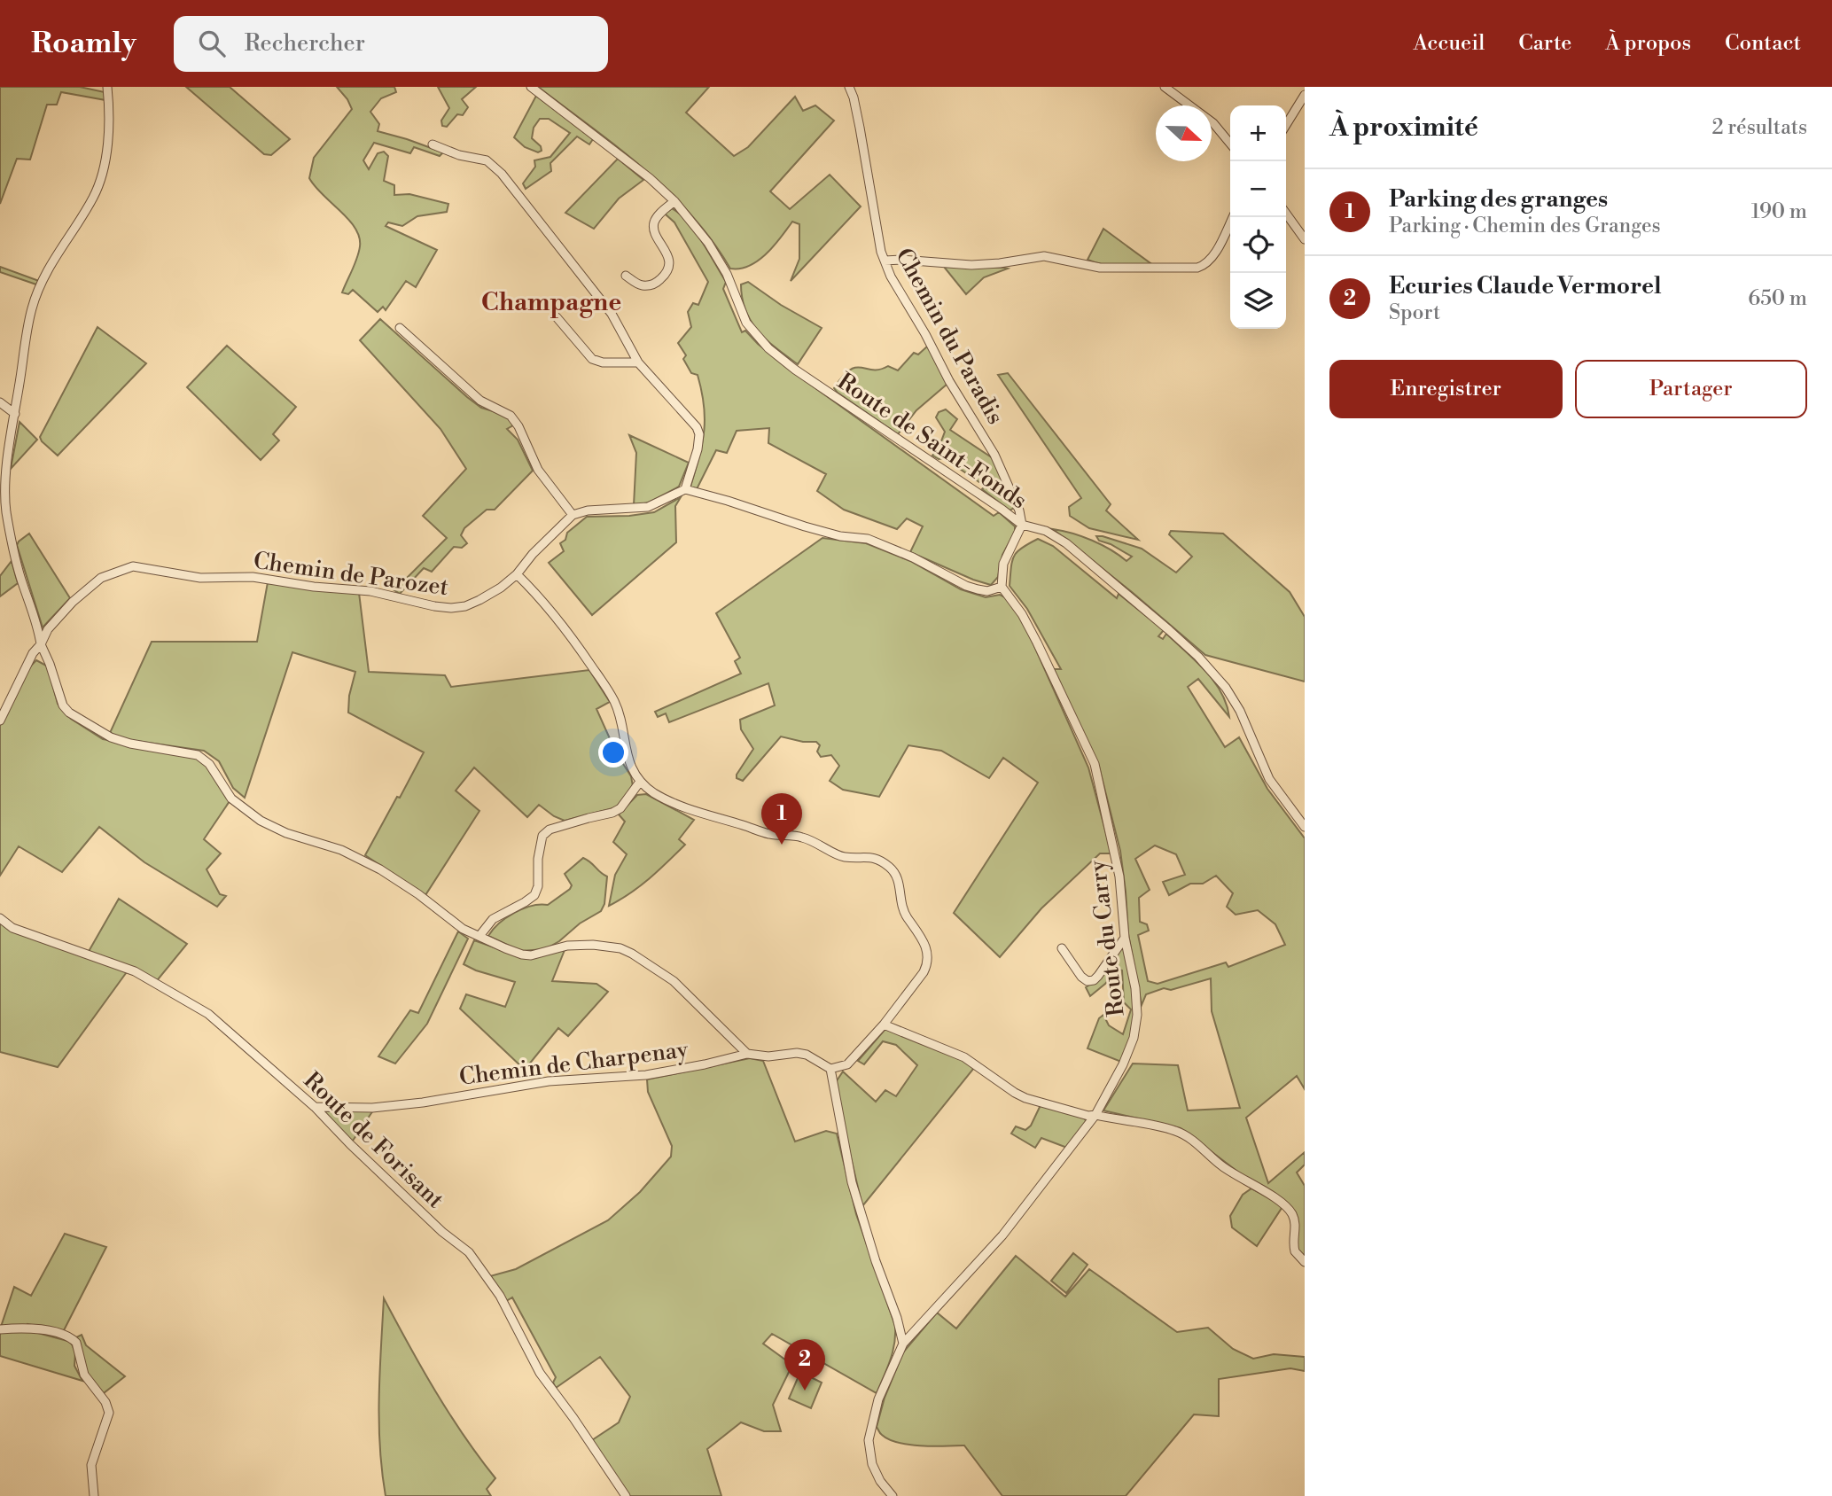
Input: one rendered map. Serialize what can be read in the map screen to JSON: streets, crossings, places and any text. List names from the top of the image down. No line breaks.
{"streets":{"street":["Chemin du Paradis","Route de Saint-Fonds","Chemin de Parozet","Route du Carry","Chemin de Charpenay","Route de Forisant"]},"crossings":[["Chemin du Paradis","Route de Saint-Fonds"],["Chemin de Charpenay","Route de Forisant"]],"districts":["Champagne"],"north":"right","page":{"header":"Roamly","search":"Rechercher","nav":["Accueil","Carte","À propos","Contact"],"heading":["À proximité","2 résultats"],"map_buttons":["+","−"],"list":[{"mark":"1","name":"Parking des granges","note":"Parking · Chemin des Granges","value":"190 m"},{"mark":"2","name":"Ecuries Claude Vermorel","note":"Sport","value":"650 m"}],"buttons":["Enregistrer","Partager"],"pins":["1","2"]}}
